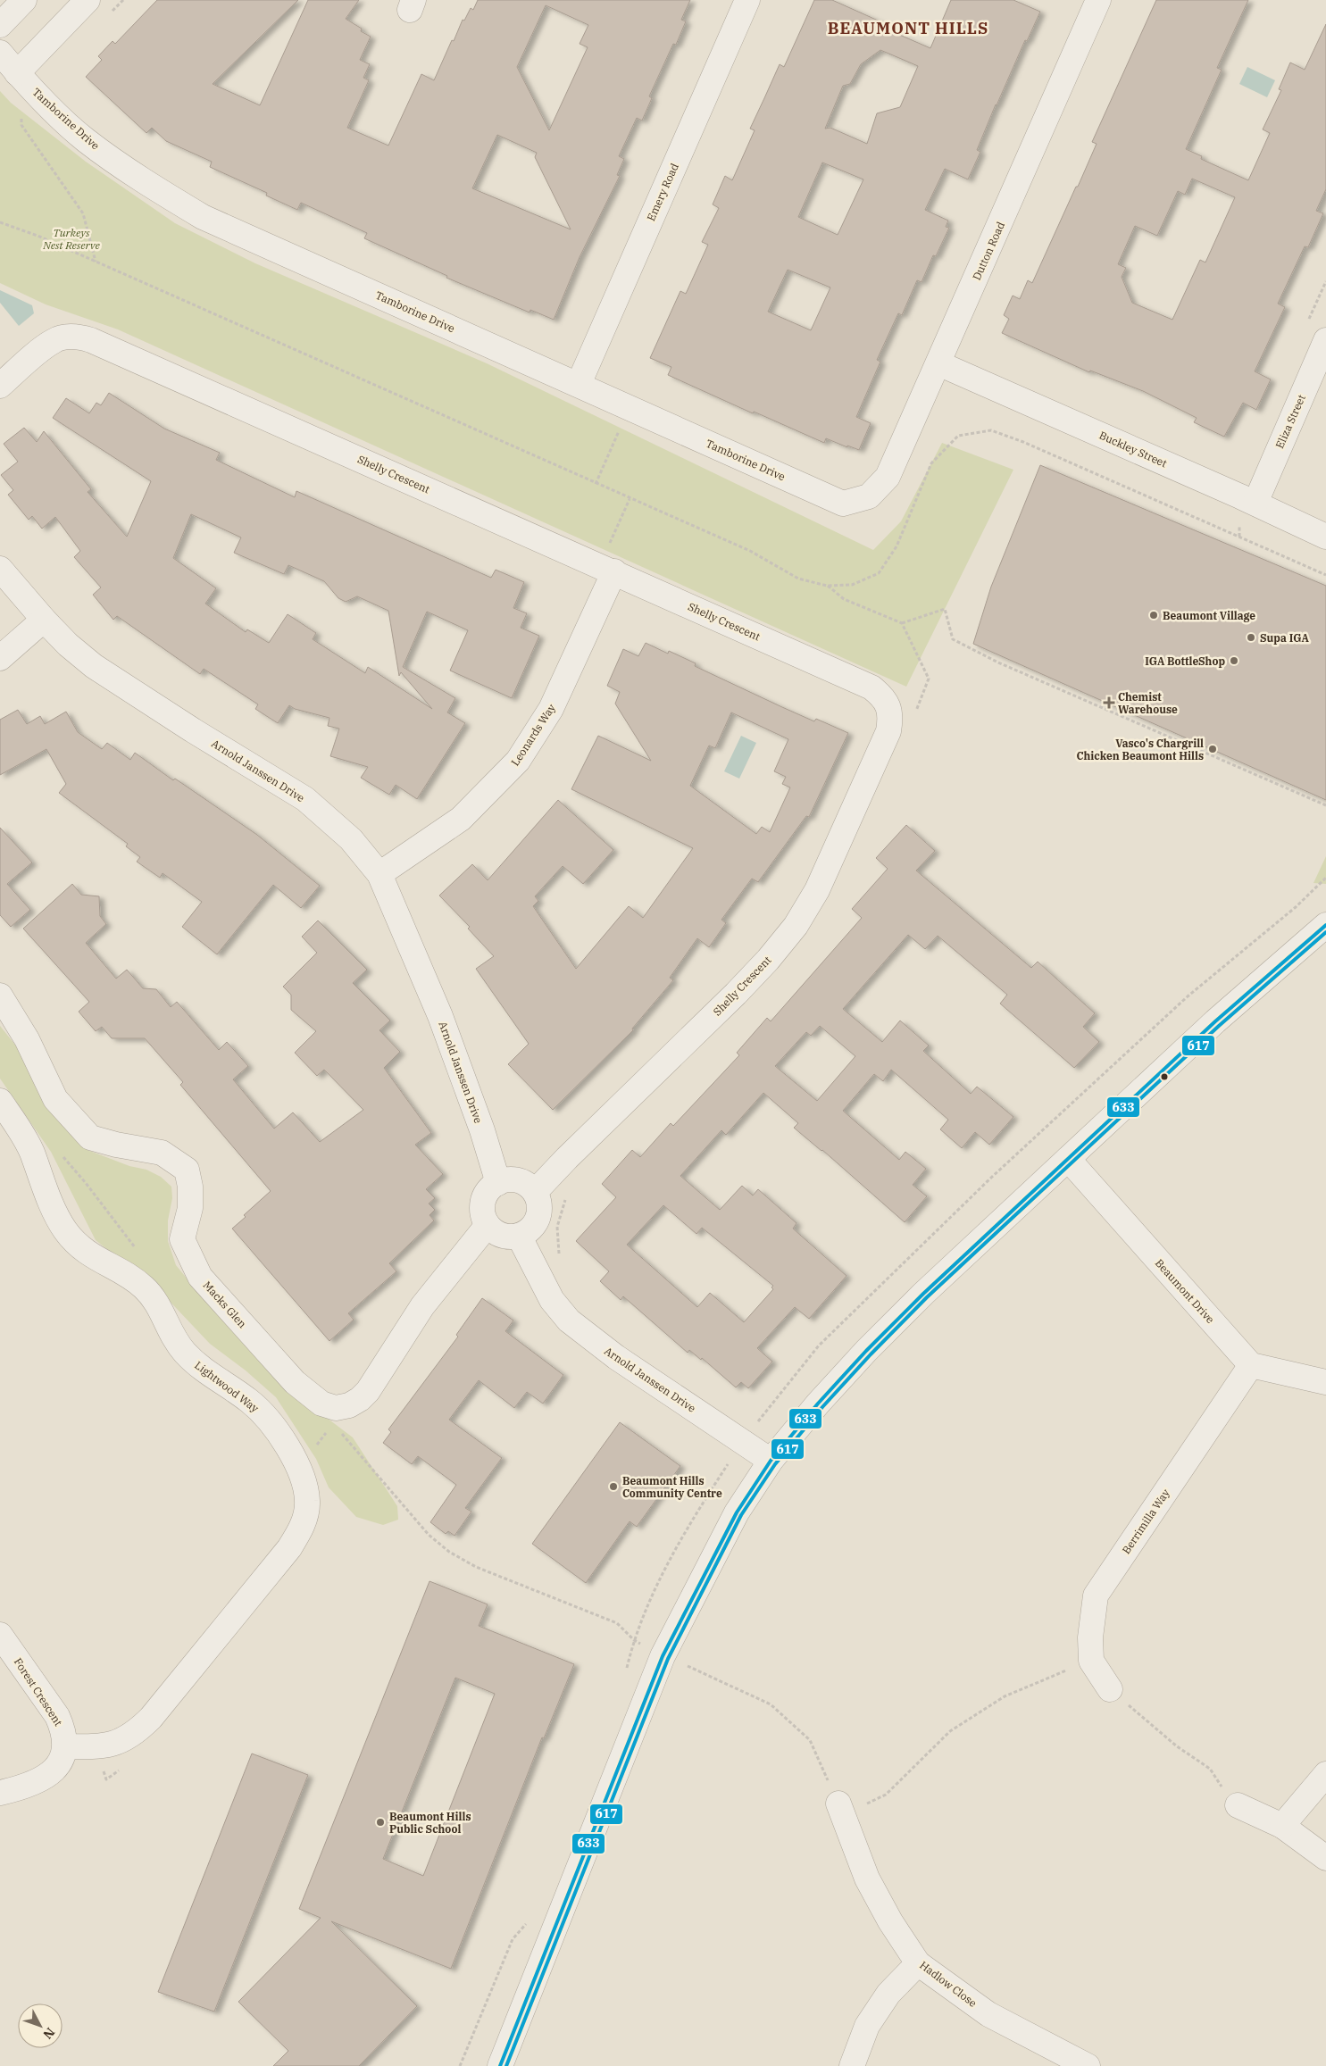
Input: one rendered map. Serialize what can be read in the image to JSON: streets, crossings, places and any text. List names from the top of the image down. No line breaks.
{"streets":{"street":["Tamborine Drive","Emery Road","Dutton Road","Eliza Street","Buckley Street","Shelly Crescent","Leonards Way","Arnold Janssen Drive","Beaumont Drive","Macks Glen","Lightwood Way","Berrimilla Way","Forest Crescent","Hadlow Close"]},"crossings":[["Tamborine Drive","Emery Road"],["Tamborine Drive","Dutton Road"],["Dutton Road","Buckley Street"],["Eliza Street","Buckley Street"],["Shelly Crescent","Leonards Way"],["Shelly Crescent","Arnold Janssen Drive"],["Leonards Way","Arnold Janssen Drive"],["Beaumont Drive","Berrimilla Way"],["Lightwood Way","Forest Crescent"]],"districts":["BEAUMONT HILLS"],"parks":["Turkeys Nest Reserve"],"places":{"other":["Beaumont Village","Supa IGA","IGA BottleShop","Vasco's Chargrill Chicken Beaumont Hills","Beaumont Hills Community Centre","Beaumont Hills Public School"],"health":["Chemist Warehouse"]},"lines":["transit line 633","transit line 617"],"north":"bottom right"}
